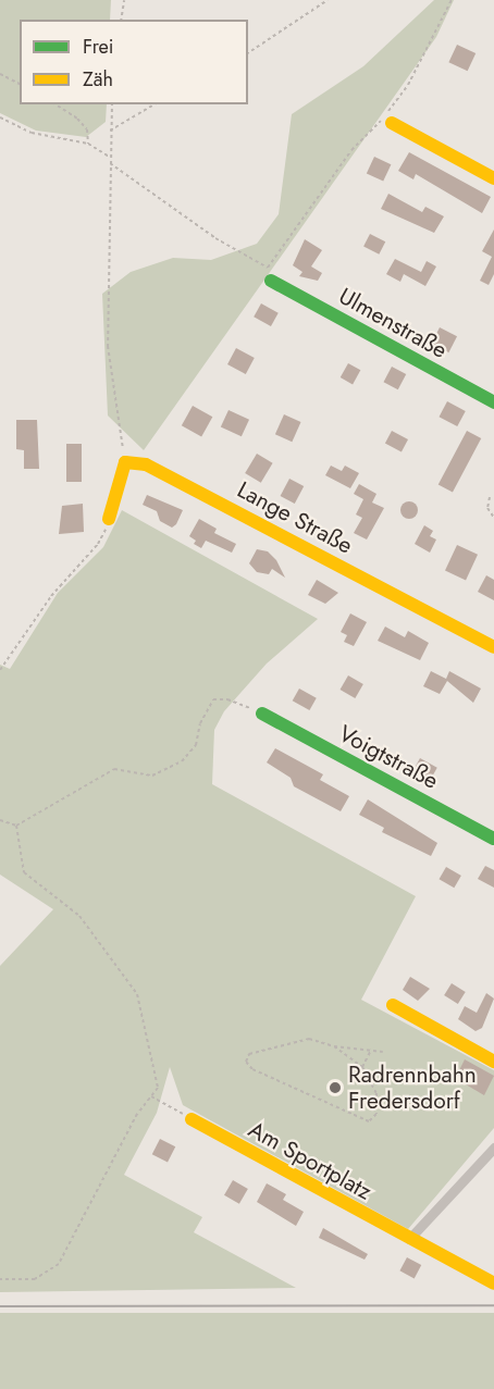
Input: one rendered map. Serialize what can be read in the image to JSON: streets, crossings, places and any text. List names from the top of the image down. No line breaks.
{"streets":{"street":["Ulmenstraße","Lange Straße","Voigtstraße","Am Sportplatz"]},"places":["Radrennbahn Fredersdorf"],"legend":["Frei","Zäh"]}
